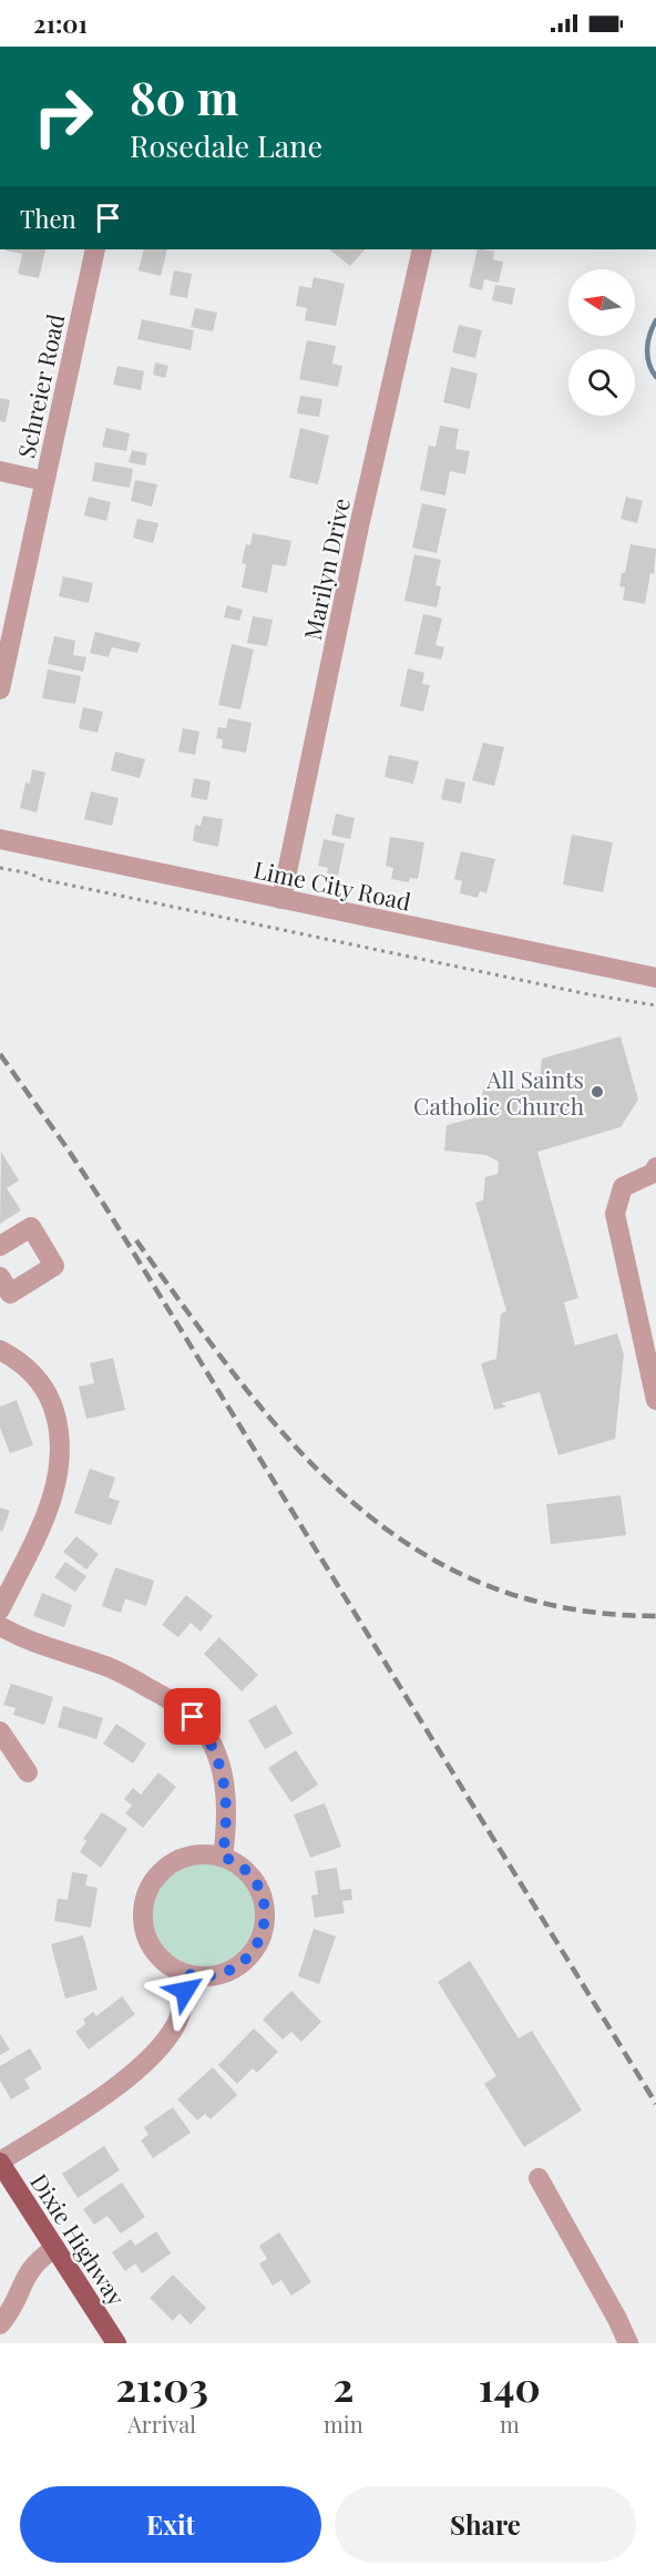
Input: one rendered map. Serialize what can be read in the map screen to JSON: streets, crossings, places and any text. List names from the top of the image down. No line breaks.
{"streets":{"main road":["Dixie Highway"],"street":["Schreier Road","Marilyn Drive","Lime City Road"]},"crossings":[["Marilyn Drive","Lime City Road"]],"places":["All Saints Catholic Church"],"north":"left","page":{"status":"21:01","turn":["80 m","Rosedale Lane"],"then":"Then","eta":["21:03","Arrival","2","min","140","m"],"buttons":["Exit","Share"]}}
